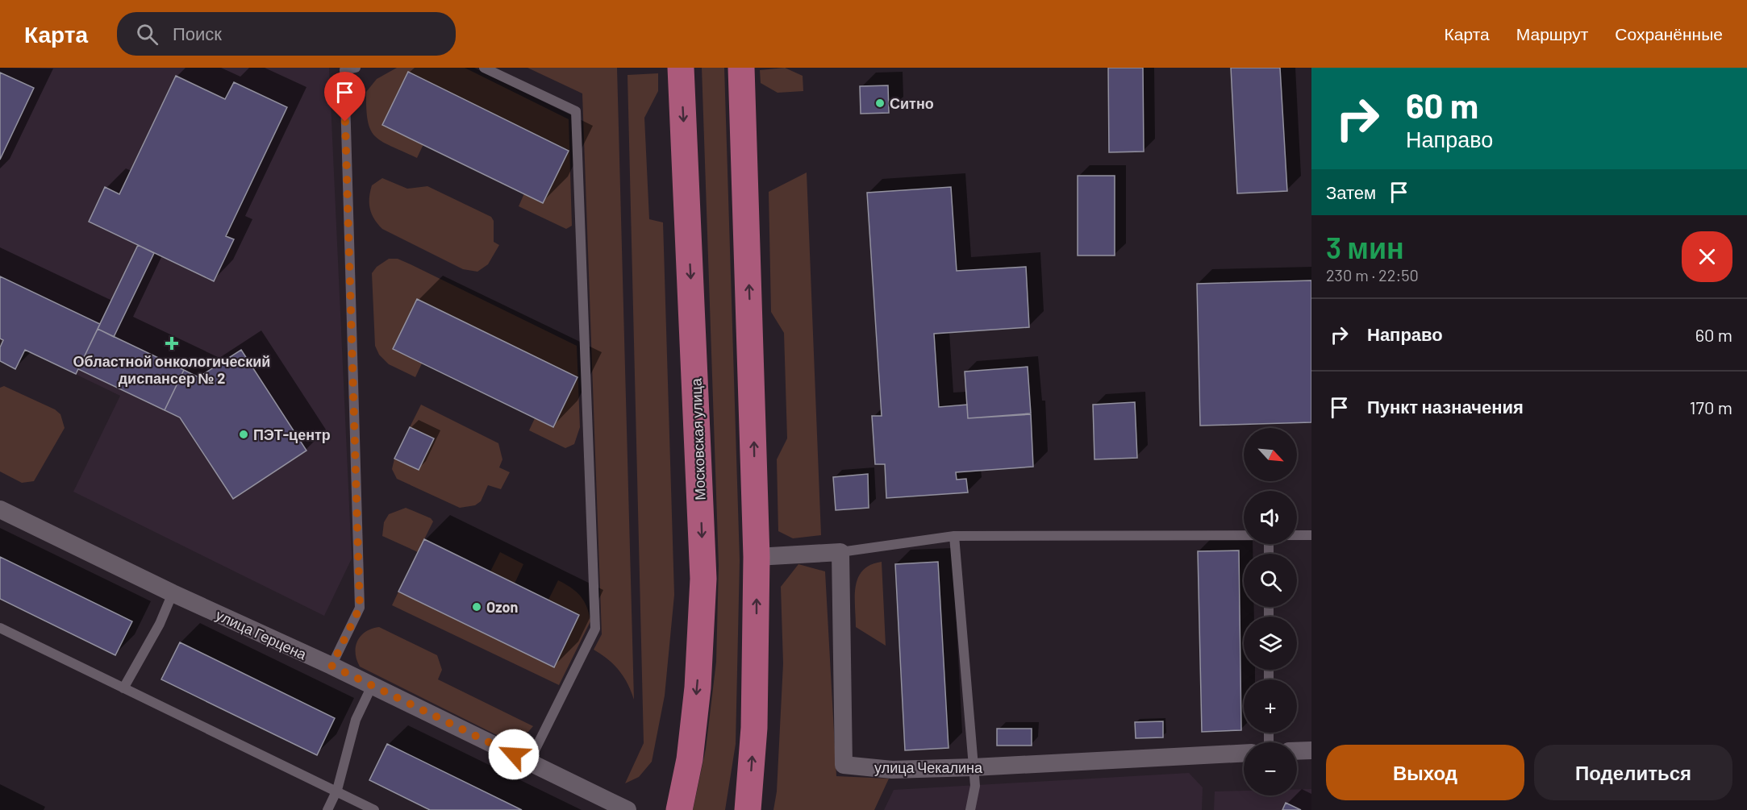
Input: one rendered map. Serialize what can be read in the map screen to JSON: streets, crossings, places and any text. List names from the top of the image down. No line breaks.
{"streets":{"main road":["Московская улица"],"street":["улица Герцена","улица Чекалина"]},"places":{"other":["Ситно","ПЭТ-центр","Ozon"],"health":["Областной онкологический диспансер № 2"]},"north":"bottom right","page":{"header":"Карта","search":"Поиск","nav":["Карта","Маршрут","Сохранённые"],"turn":["60 m","Направо"],"then":"Затем","heading":["3 мин","230 m · 22:50"],"list":[{"name":"Направо","value":"60 m"},{"name":"Пункт назначения","value":"170 m"}],"map_buttons":["+","−"],"buttons":["Выход","Поделиться"]}}
